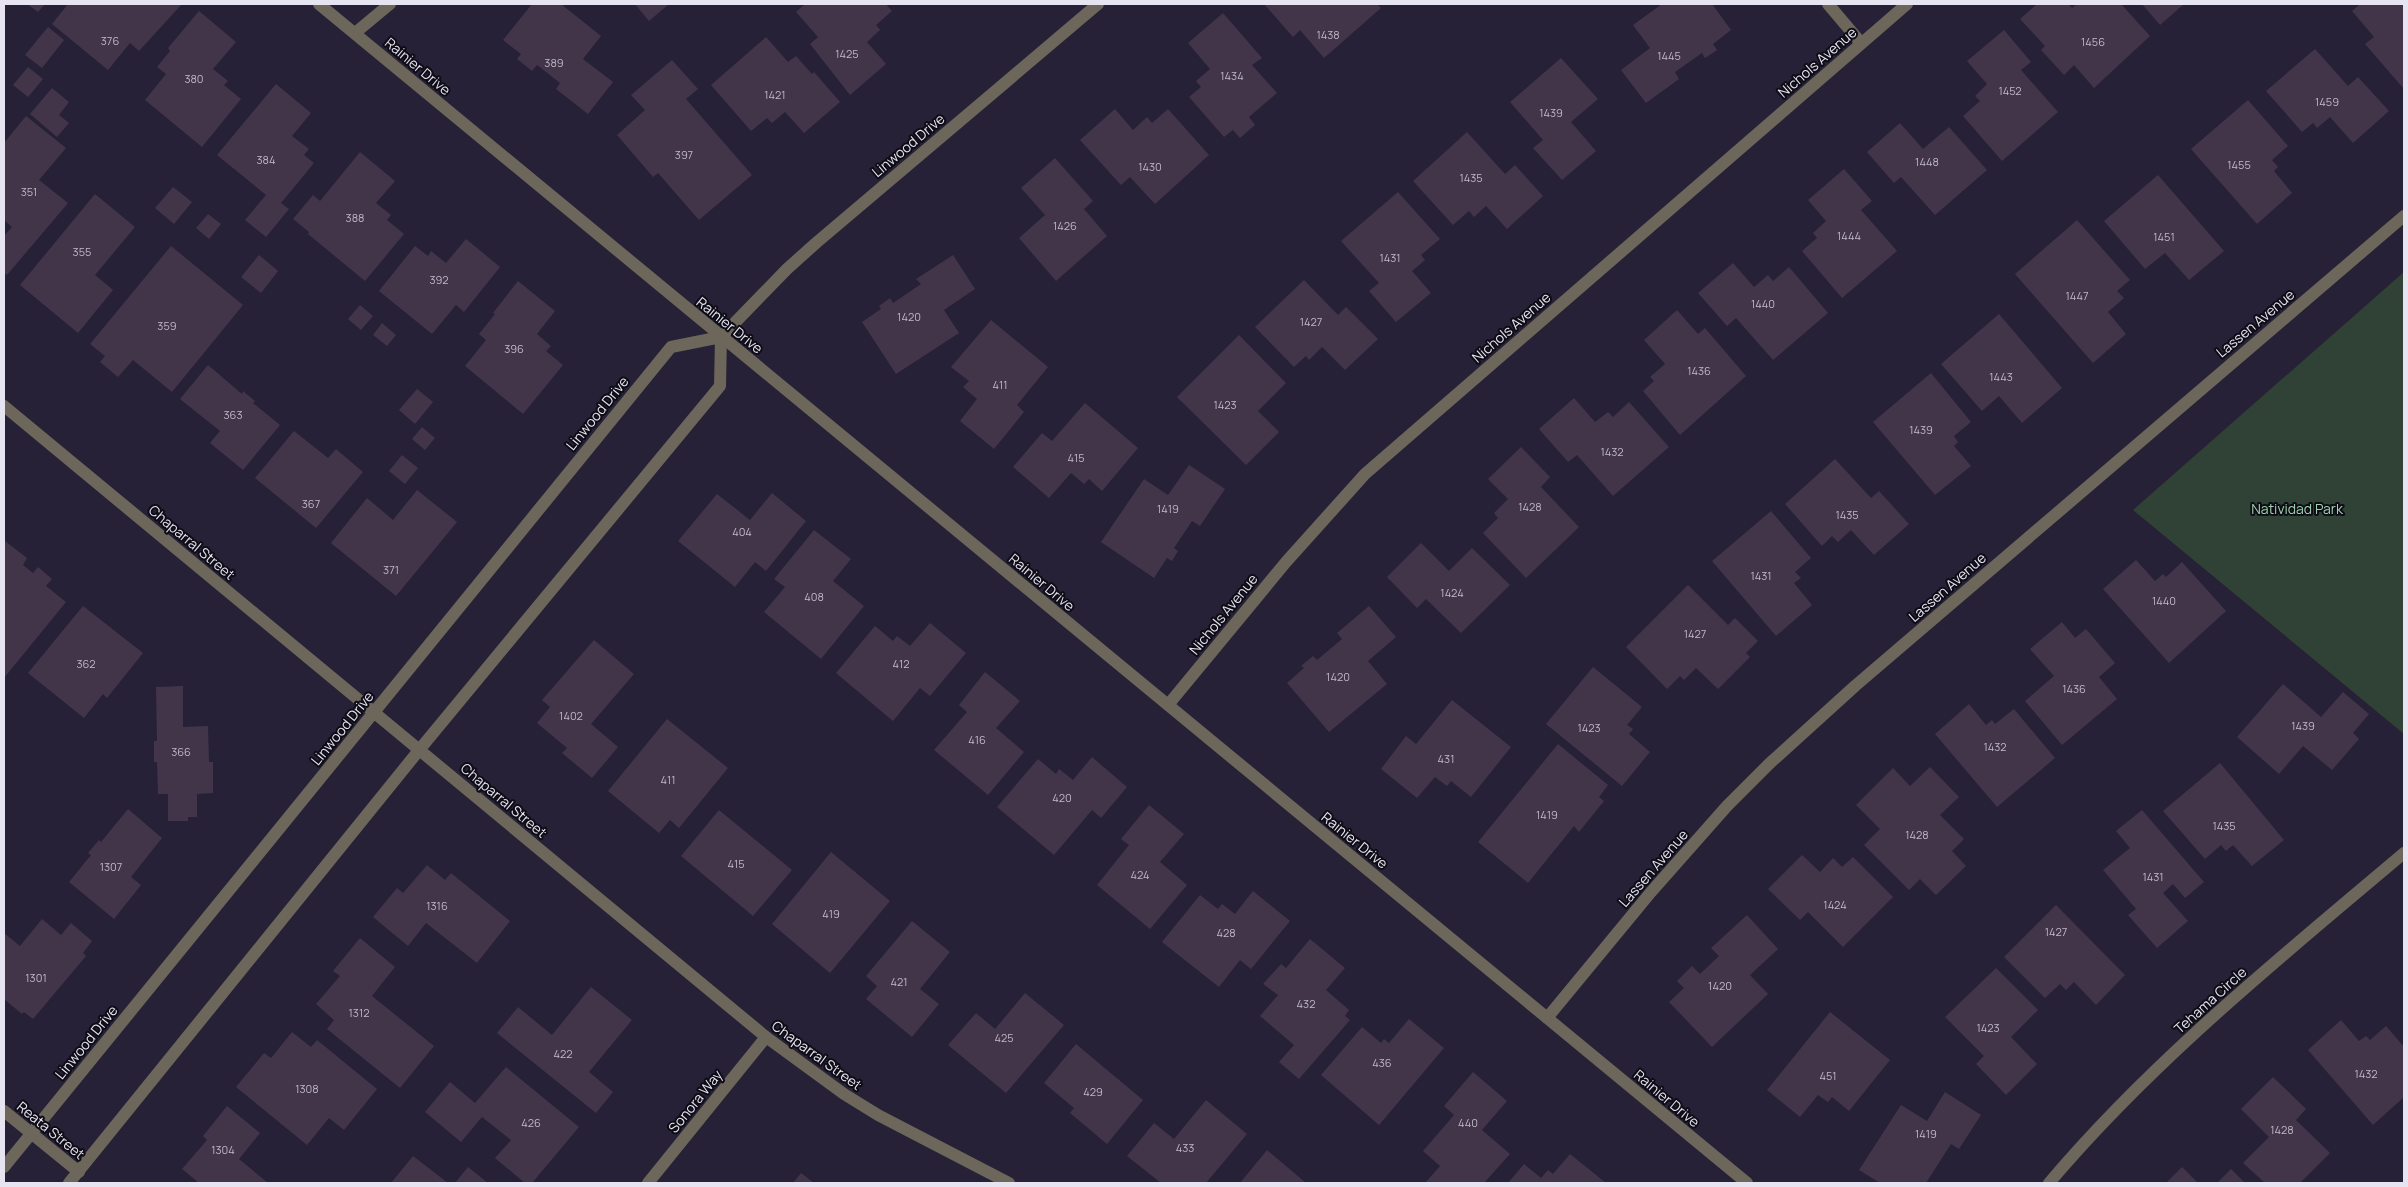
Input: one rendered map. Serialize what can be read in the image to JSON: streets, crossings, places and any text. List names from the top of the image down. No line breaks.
{"streets":{"street":["Nichols Avenue","Rainier Drive","Linwood Drive","Lassen Avenue","Chaparral Street","Tehama Circle","Sonora Way","Reata Street"]},"crossings":[["Nichols Avenue","Rainier Drive"],["Rainier Drive","Linwood Drive"],["Rainier Drive","Lassen Avenue"],["Linwood Drive","Chaparral Street"],["Linwood Drive","Reata Street"],["Chaparral Street","Sonora Way"]],"parks":["Natividad Park"],"house_numbers":["1438","376","1456","1425","1445","389","1434","380","1452","1421","1459","1439","397","384","1448","1455","1430","1435","351","388","1426","1444","1451","355","1431","392","1447","1440","1420","1427","359","396","1436","1443","411","1423","363","1439","1432","415","367","1428","1419","1435","404","371","1431","1424","408","1440","1427","362","412","1420","1436","1402","1439","1423","416","1432","366","431","411","420","1419","1435","1428","415","1307","424","1431","1424","1316","419","1427","428","1301","421","1420","432","1312","1423","425","422","436","1432","451","1308","429","426","440","1428","1419","433","1304"]}
